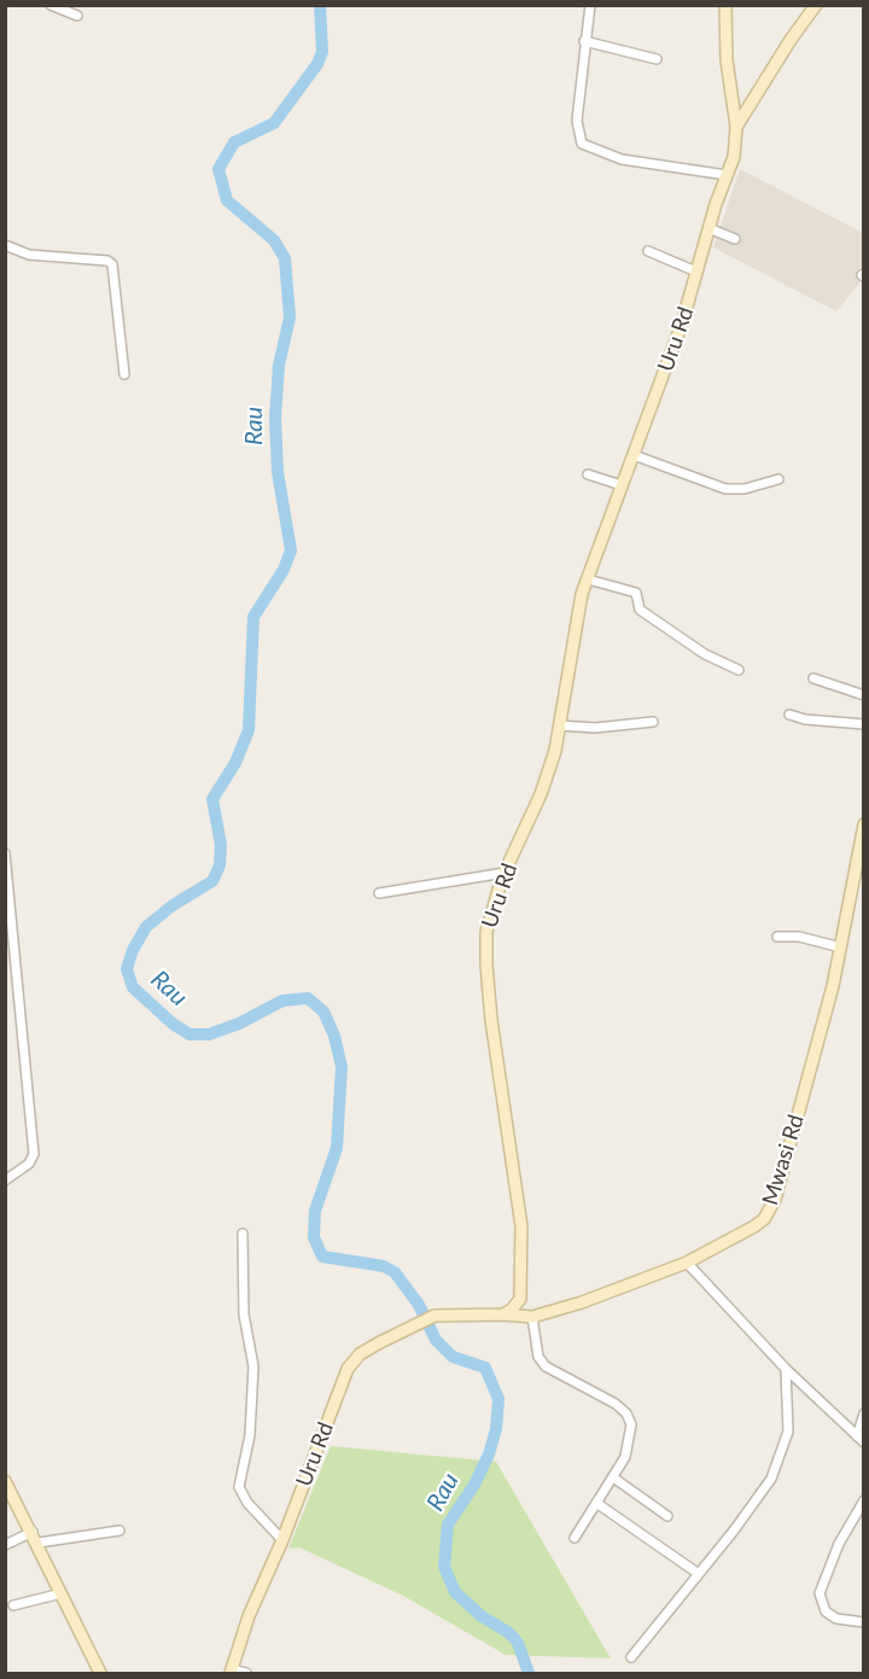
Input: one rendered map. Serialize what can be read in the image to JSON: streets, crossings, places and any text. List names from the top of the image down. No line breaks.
{"streets":{"street":["Uru Rd","Mwasi Rd"]},"crossings":[["Uru Rd","Mwasi Rd"]],"water":["Rau"]}
